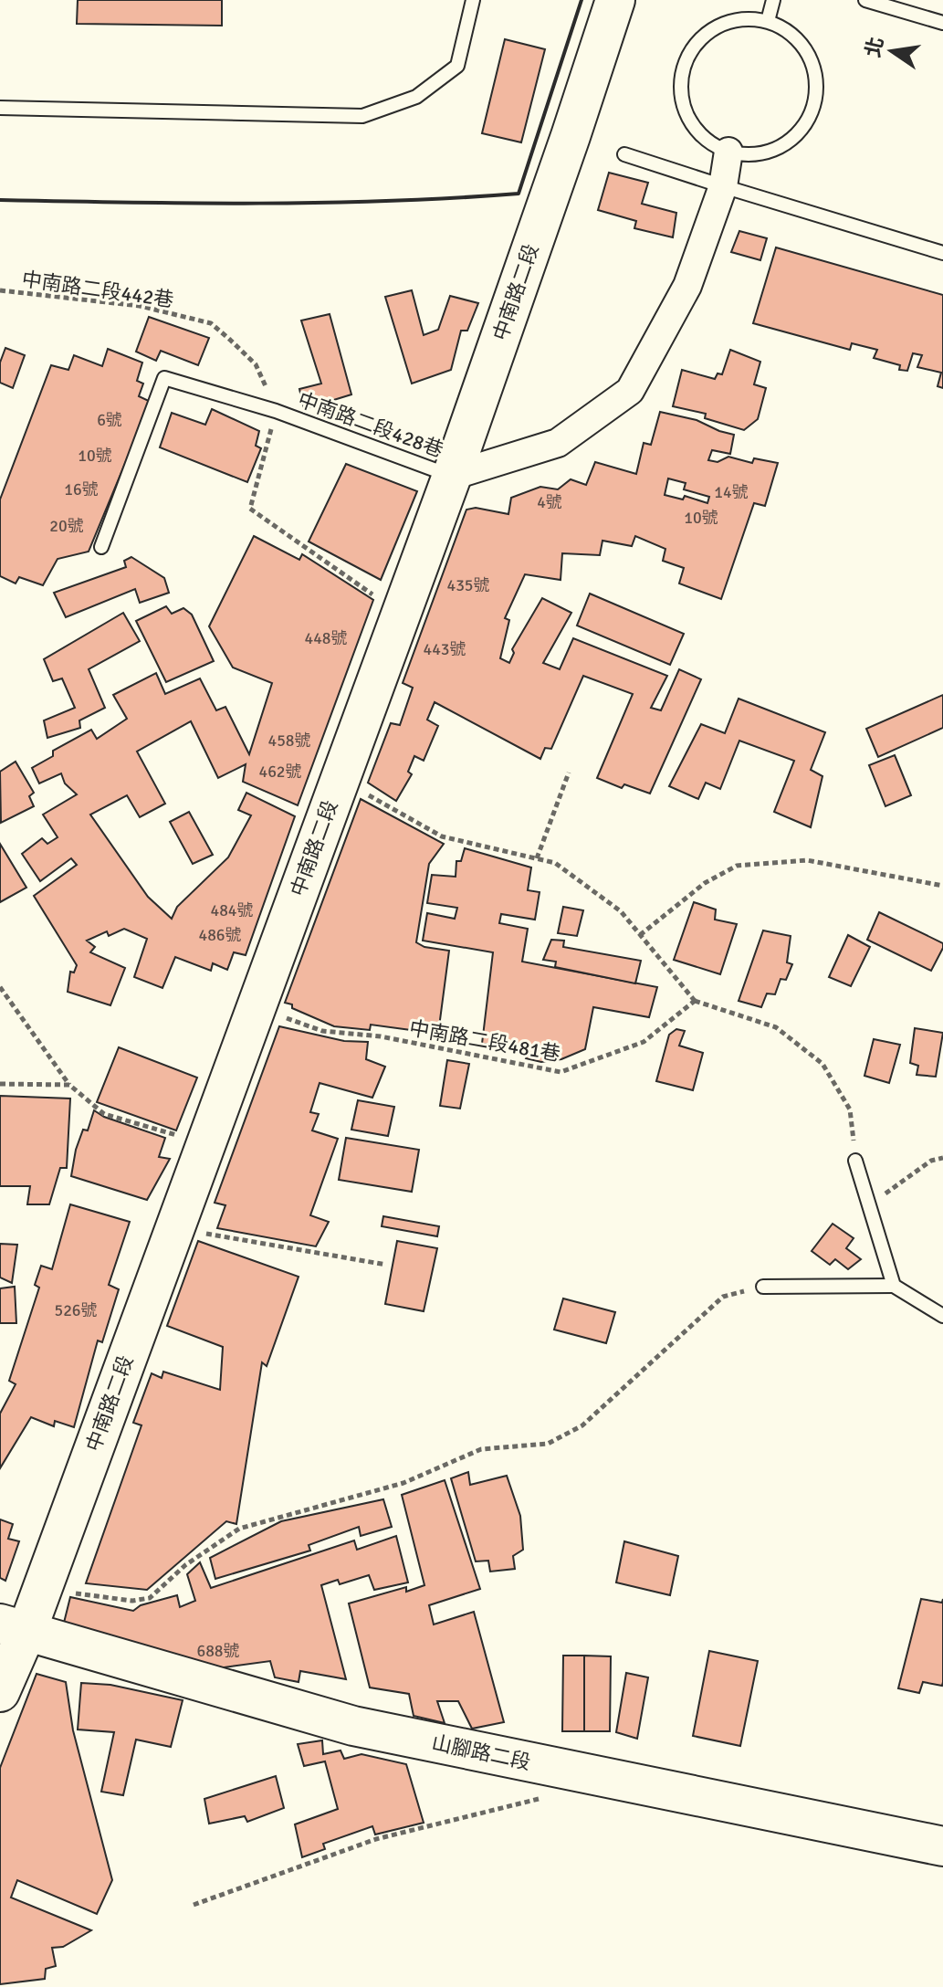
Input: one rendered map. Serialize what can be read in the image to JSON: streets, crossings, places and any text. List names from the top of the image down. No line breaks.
{"streets":{"main road":["中南路二段","山腳路二段"],"lane":["中南路二段428巷"],"path":["中南路二段442巷","中南路二段481巷"]},"crossings":[["中南路二段442巷","中南路二段428巷"],["中南路二段","中南路二段428巷"],["中南路二段","中南路二段481巷"],["中南路二段","山腳路二段"]],"house_numbers":["6號","10號","16號","14號","4號","10號","20號","435號","448號","443號","458號","462號","484號","486號","526號","688號"],"north":"left"}
